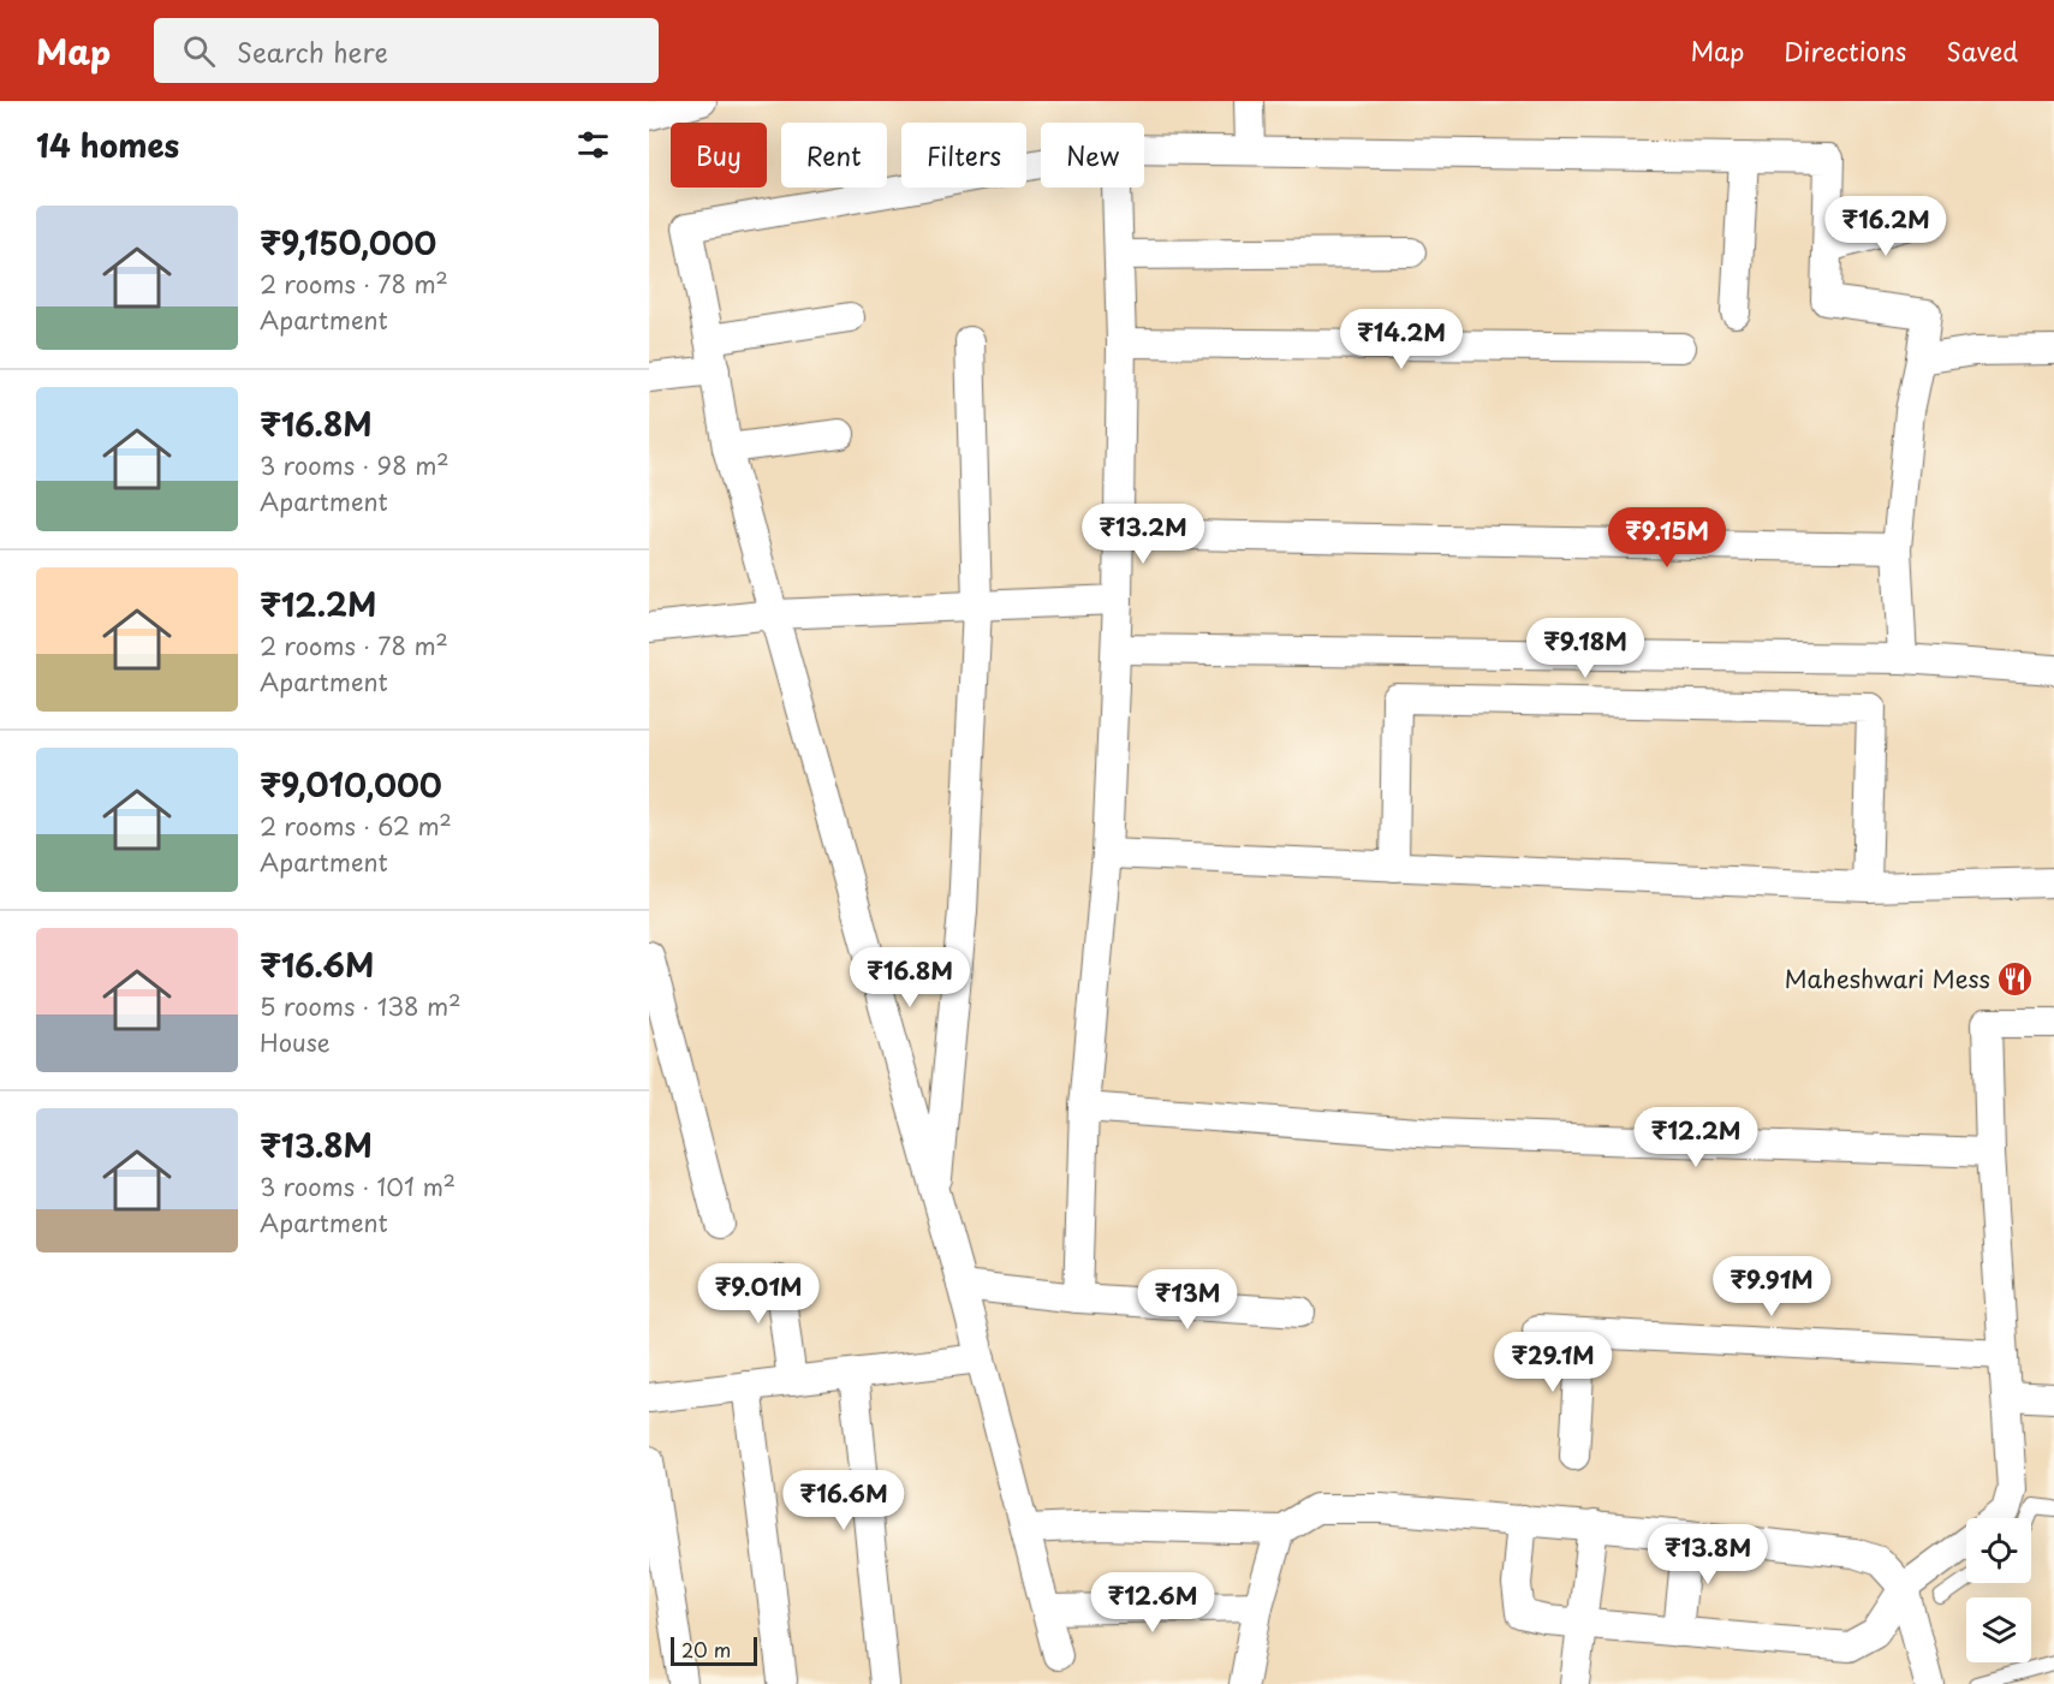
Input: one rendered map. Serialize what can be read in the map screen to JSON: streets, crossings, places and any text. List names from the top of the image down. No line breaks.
{"places":{"restaurant":["Maheshwari Mess"]},"scale_bar":"20 m","page":{"header":"Map","search":"Search here","nav":["Map","Directions","Saved"],"heading":"14 homes","chip":["Buy","Rent","Filters","New"],"list":[{"name":"₹9,150,000","note":"2 rooms · 78 m² · Apartment"},{"name":"₹16.8M","note":"3 rooms · 98 m² · Apartment"},{"name":"₹12.2M","note":"2 rooms · 78 m² · Apartment"},{"name":"₹9,010,000","note":"2 rooms · 62 m² · Apartment"},{"name":"₹16.6M","note":"5 rooms · 138 m² · House"},{"name":"₹13.8M","note":"3 rooms · 101 m² · Apartment"}],"price":["₹16.2M","₹14.2M","₹13.2M","₹9.15M","₹9.18M","₹16.8M","₹12.2M","₹9.91M","₹9.01M","₹13M","₹29.1M","₹16.6M","₹13.8M","₹12.6M"],"scale":"20 m"}}
